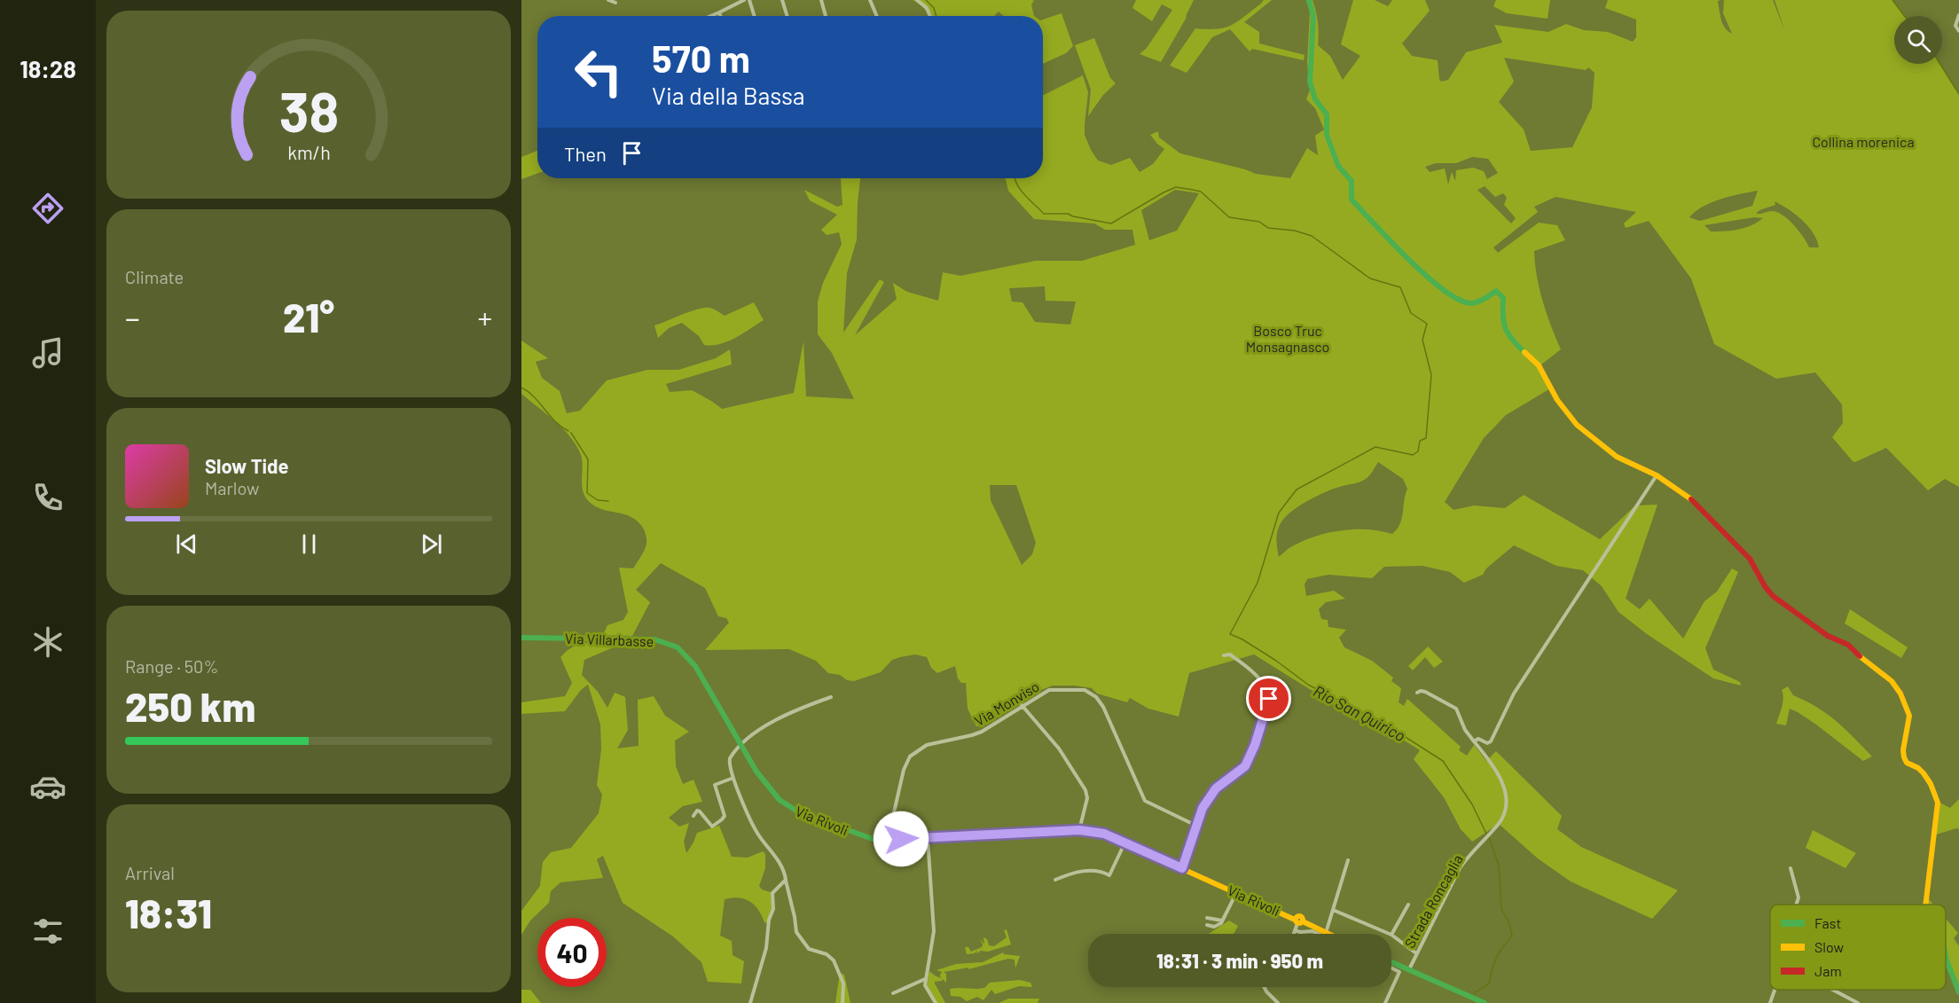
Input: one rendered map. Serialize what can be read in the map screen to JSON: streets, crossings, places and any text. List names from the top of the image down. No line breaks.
{"streets":{"street":["Via Villarbasse","Via Monviso","Via Rivoli","Strada Roncaglia"]},"crossings":[["Via Villarbasse","Via Rivoli"],["Via Monviso","Via Rivoli"]],"water":["Rio San Quirico"],"parks":["Collina morenica","Bosco Truc Monsagnasco"],"legend":["Fast","Slow","Jam"],"page":{"tabs":"18:28","turn":["570 m","Via della Bassa"],"then":"Then","tile":["Climate",["Range · 50%","250 km"],["Arrival","18:31"]],"heat":["−","21°","+"],"song":["Slow Tide","Marlow"],"limit":"40","trip":"18:31 · 3 min · 950 m","gauge":["38","km/h"]}}
